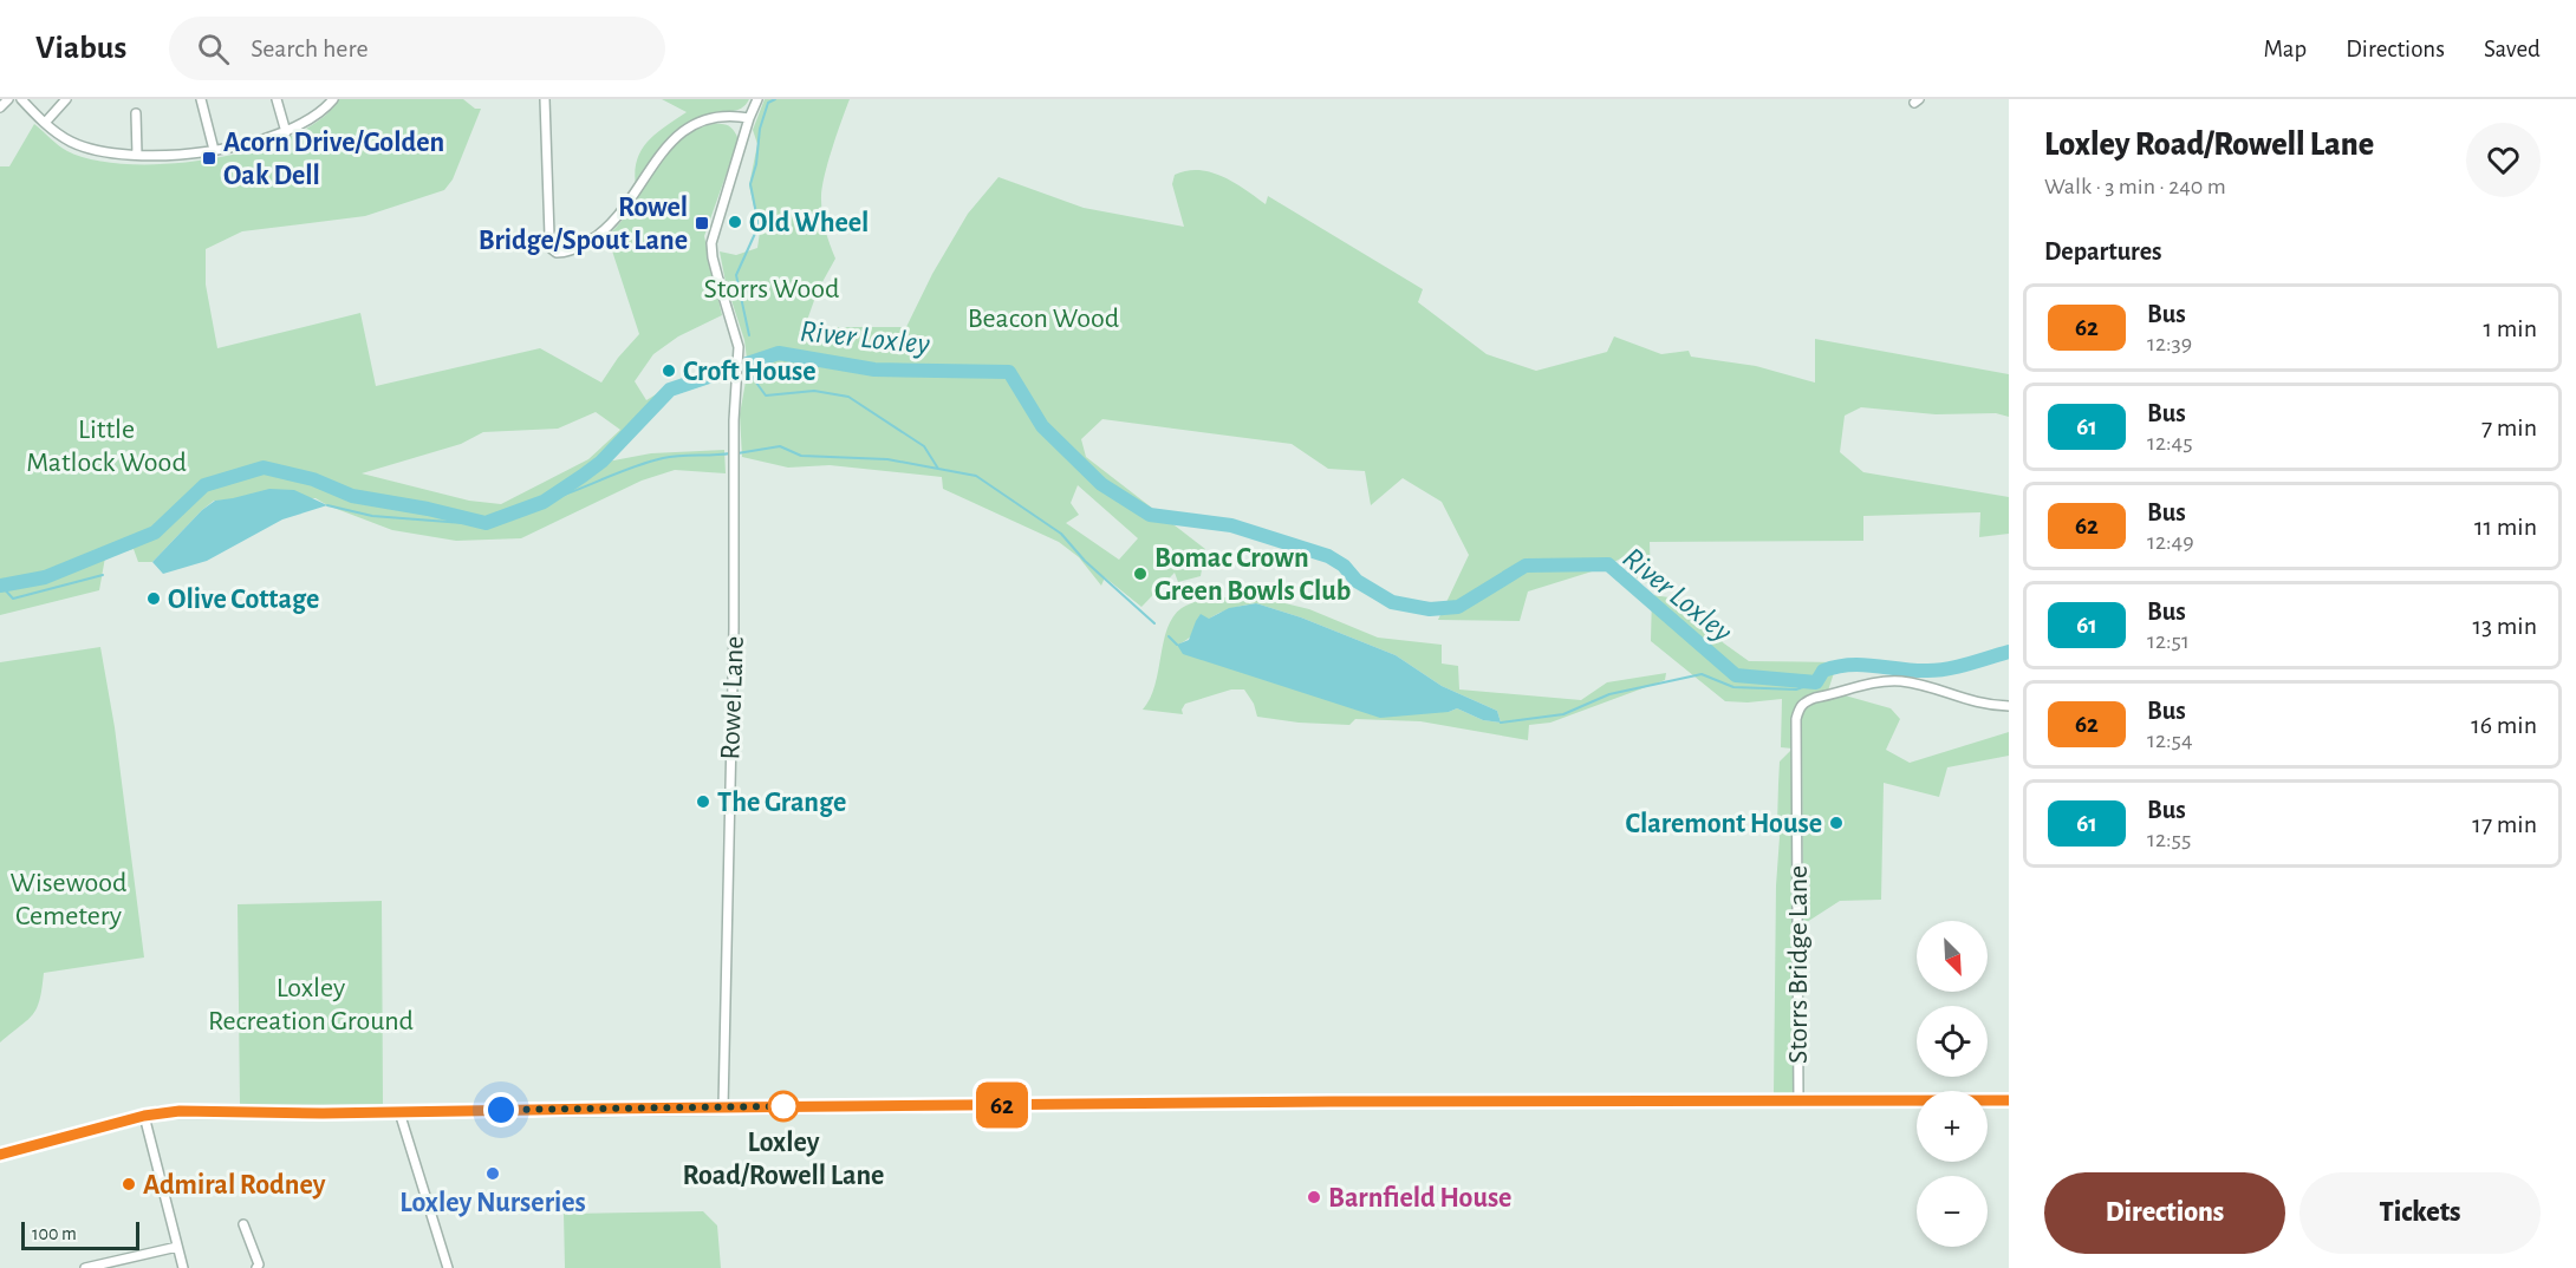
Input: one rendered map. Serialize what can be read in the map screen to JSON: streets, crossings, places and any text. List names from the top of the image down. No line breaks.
{"streets":{"street":["Rowel Lane","Storrs Bridge Lane"]},"water":["River Loxley"],"parks":["Storrs Wood","Beacon Wood","Little Matlock Wood","Wisewood Cemetery","Loxley Recreation Ground"],"places":{"transit":["Acorn Drive/Golden Oak Dell","Rowel Bridge/Spout Lane"],"other":["Old Wheel","Croft House","Bomac Crown Green Bowls Club","Olive Cottage","The Grange","Claremont House","Loxley Road/Rowell Lane","Loxley Nurseries","Admiral Rodney","Barnfield House"]},"lines":["bus line 62"],"scale_bar":"100 m","north":"bottom right","page":{"header":"Viabus","search":"Search here","nav":["Map","Directions","Saved"],"on_map":"62","heading":[["Loxley Road/Rowell Lane","Walk · 3 min · 240 m"],"Departures"],"list":[{"mark":"62","name":"Bus","note":"12:39","value":"1 min"},{"mark":"61","name":"Bus","note":"12:45","value":"7 min"},{"mark":"62","name":"Bus","note":"12:49","value":"11 min"},{"mark":"61","name":"Bus","note":"12:51","value":"13 min"},{"mark":"62","name":"Bus","note":"12:54","value":"16 min"},{"mark":"61","name":"Bus","note":"12:55","value":"17 min"}],"map_buttons":["+","−"],"buttons":["Directions","Tickets"],"scale":"100 m"}}
